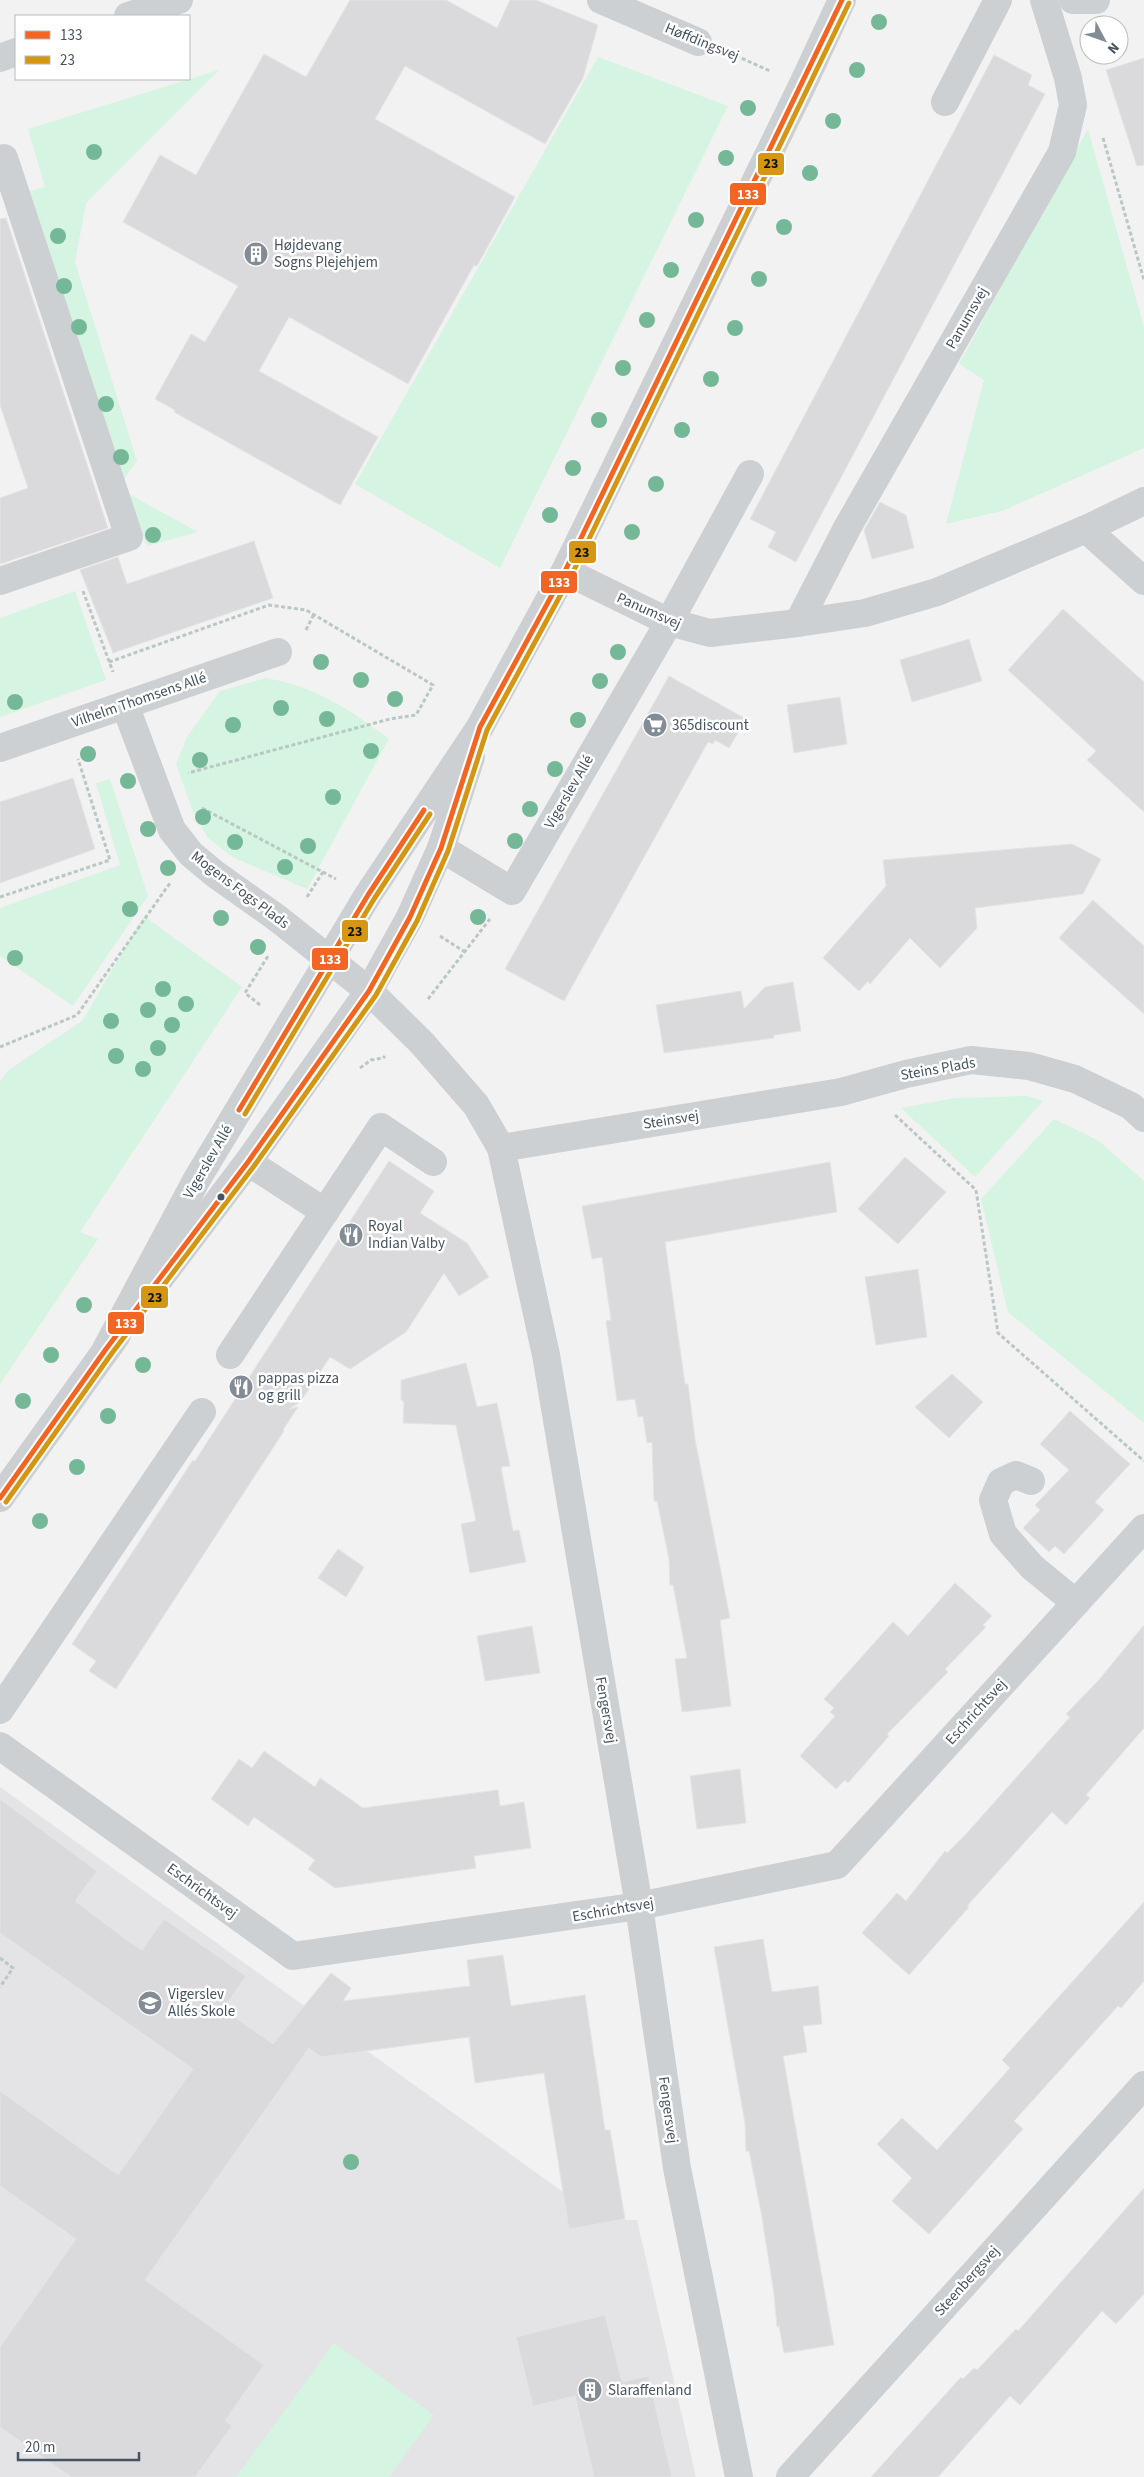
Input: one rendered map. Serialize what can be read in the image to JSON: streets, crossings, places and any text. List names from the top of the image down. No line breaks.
{"streets":{"street":["Høffdingsvej","Panumsvej","Vilhelm Thomsens Allé","Vigerslev Allé","Mogens Fogs Plads","Steins Plads","Steinsvej","Fengersvej","Eschrichtsvej","Steenbergsvej"]},"crossings":[["Høffdingsvej","Vigerslev Allé"],["Panumsvej","Vigerslev Allé"],["Vilhelm Thomsens Allé","Mogens Fogs Plads"],["Vigerslev Allé","Mogens Fogs Plads"],["Vigerslev Allé","Fengersvej"],["Mogens Fogs Plads","Fengersvej"],["Steins Plads","Steinsvej"],["Steinsvej","Fengersvej"],["Fengersvej","Eschrichtsvej"]],"places":{"building":["Højdevang Sogns Plejehjem","Slaraffenland"],"supermarket":["365discount"],"restaurant":["Royal Indian Valby","pappas pizza og grill"],"school or university":["Vigerslev Allés Skole"]},"lines":["transit line 133","transit line 23"],"legend":["133","23"],"scale_bar":"20 m","north":"bottom right"}
